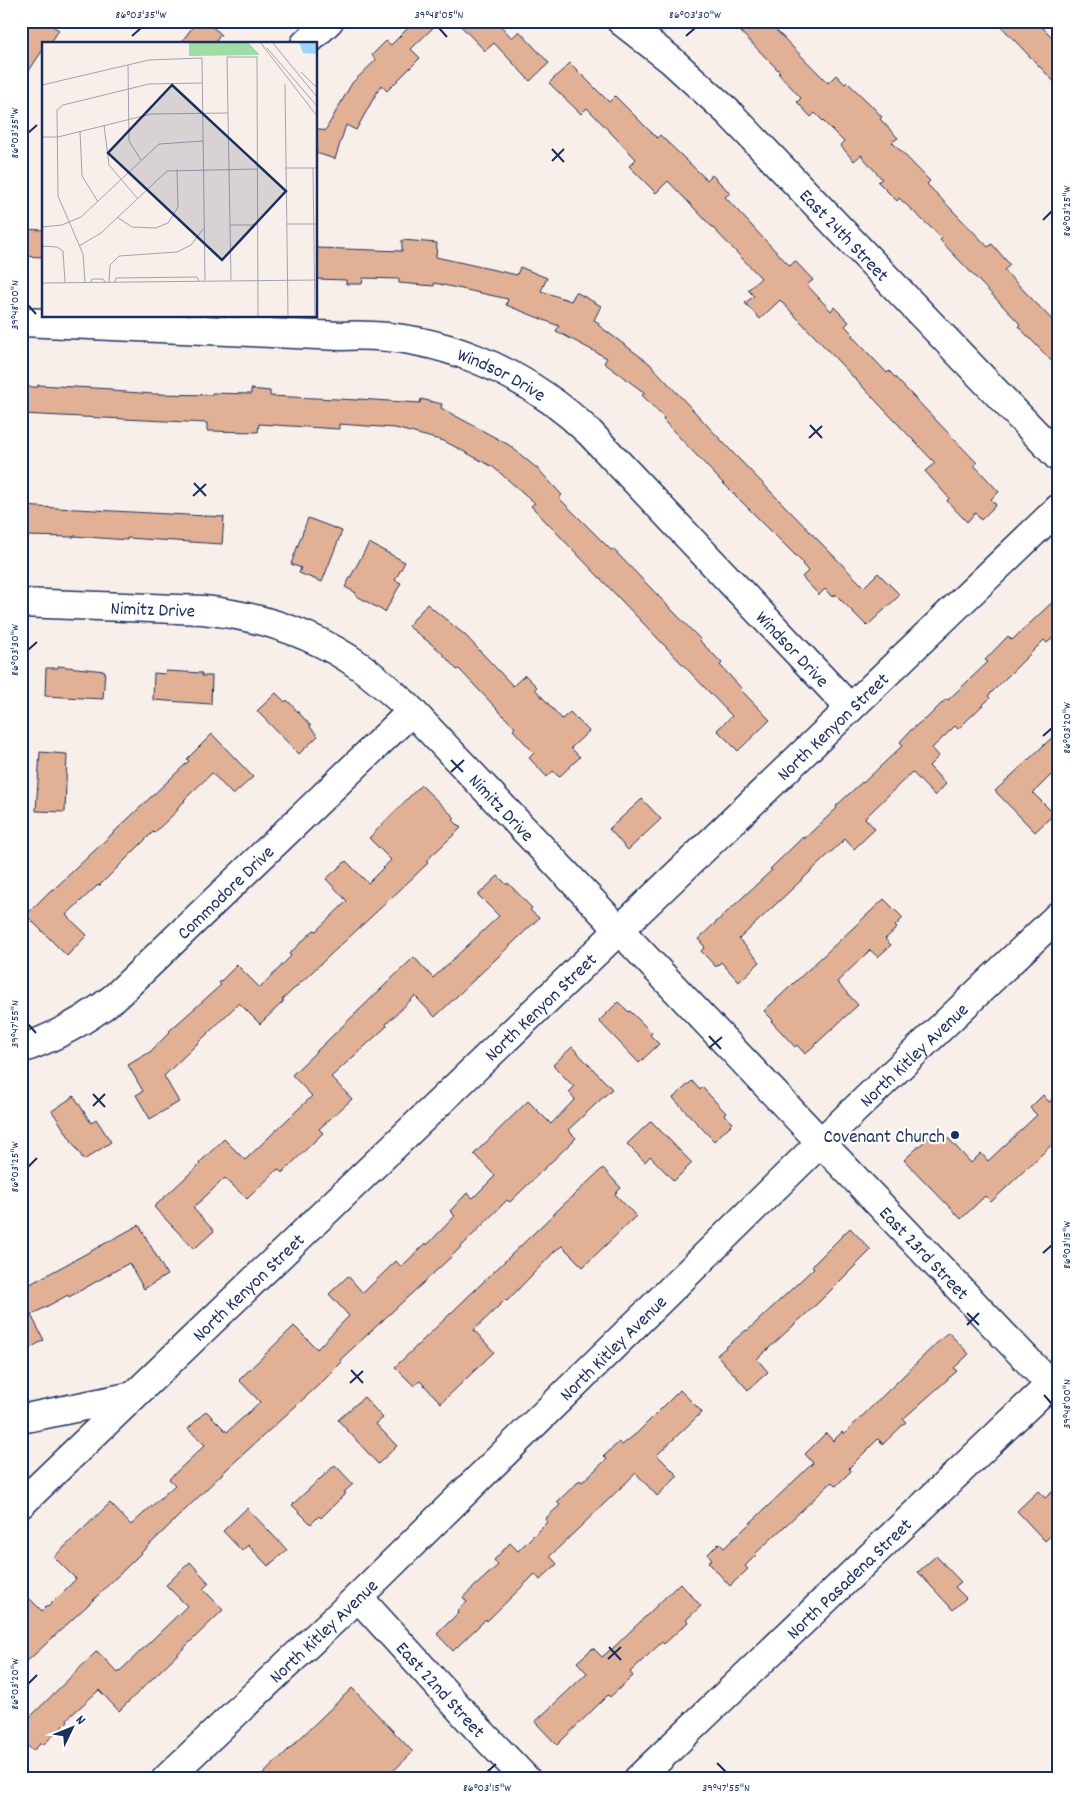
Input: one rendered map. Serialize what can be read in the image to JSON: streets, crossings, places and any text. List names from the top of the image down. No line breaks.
{"streets":{"street":["East 24th Street","Windsor Drive","Nimitz Drive","North Kenyon Street","Commodore Drive","North Kitley Avenue","East 23rd Street","North Pasadena Street","East 22nd Street"]},"crossings":[["Windsor Drive","North Kenyon Street"],["Nimitz Drive","North Kenyon Street"],["Nimitz Drive","Commodore Drive"],["Nimitz Drive","North Kitley Avenue"],["Nimitz Drive","East 23rd Street"],["North Kitley Avenue","East 23rd Street"],["North Kitley Avenue","East 22nd Street"],["East 23rd Street","North Pasadena Street"]],"places":["Covenant Church"],"north":"top right","coordinates":["86°03'35\"W","39°48'05\"N","86°03'30\"W","86°03'25\"W","39°48'00\"N","86°03'20\"W","39°47'55\"N","86°03'15\"W"]}
